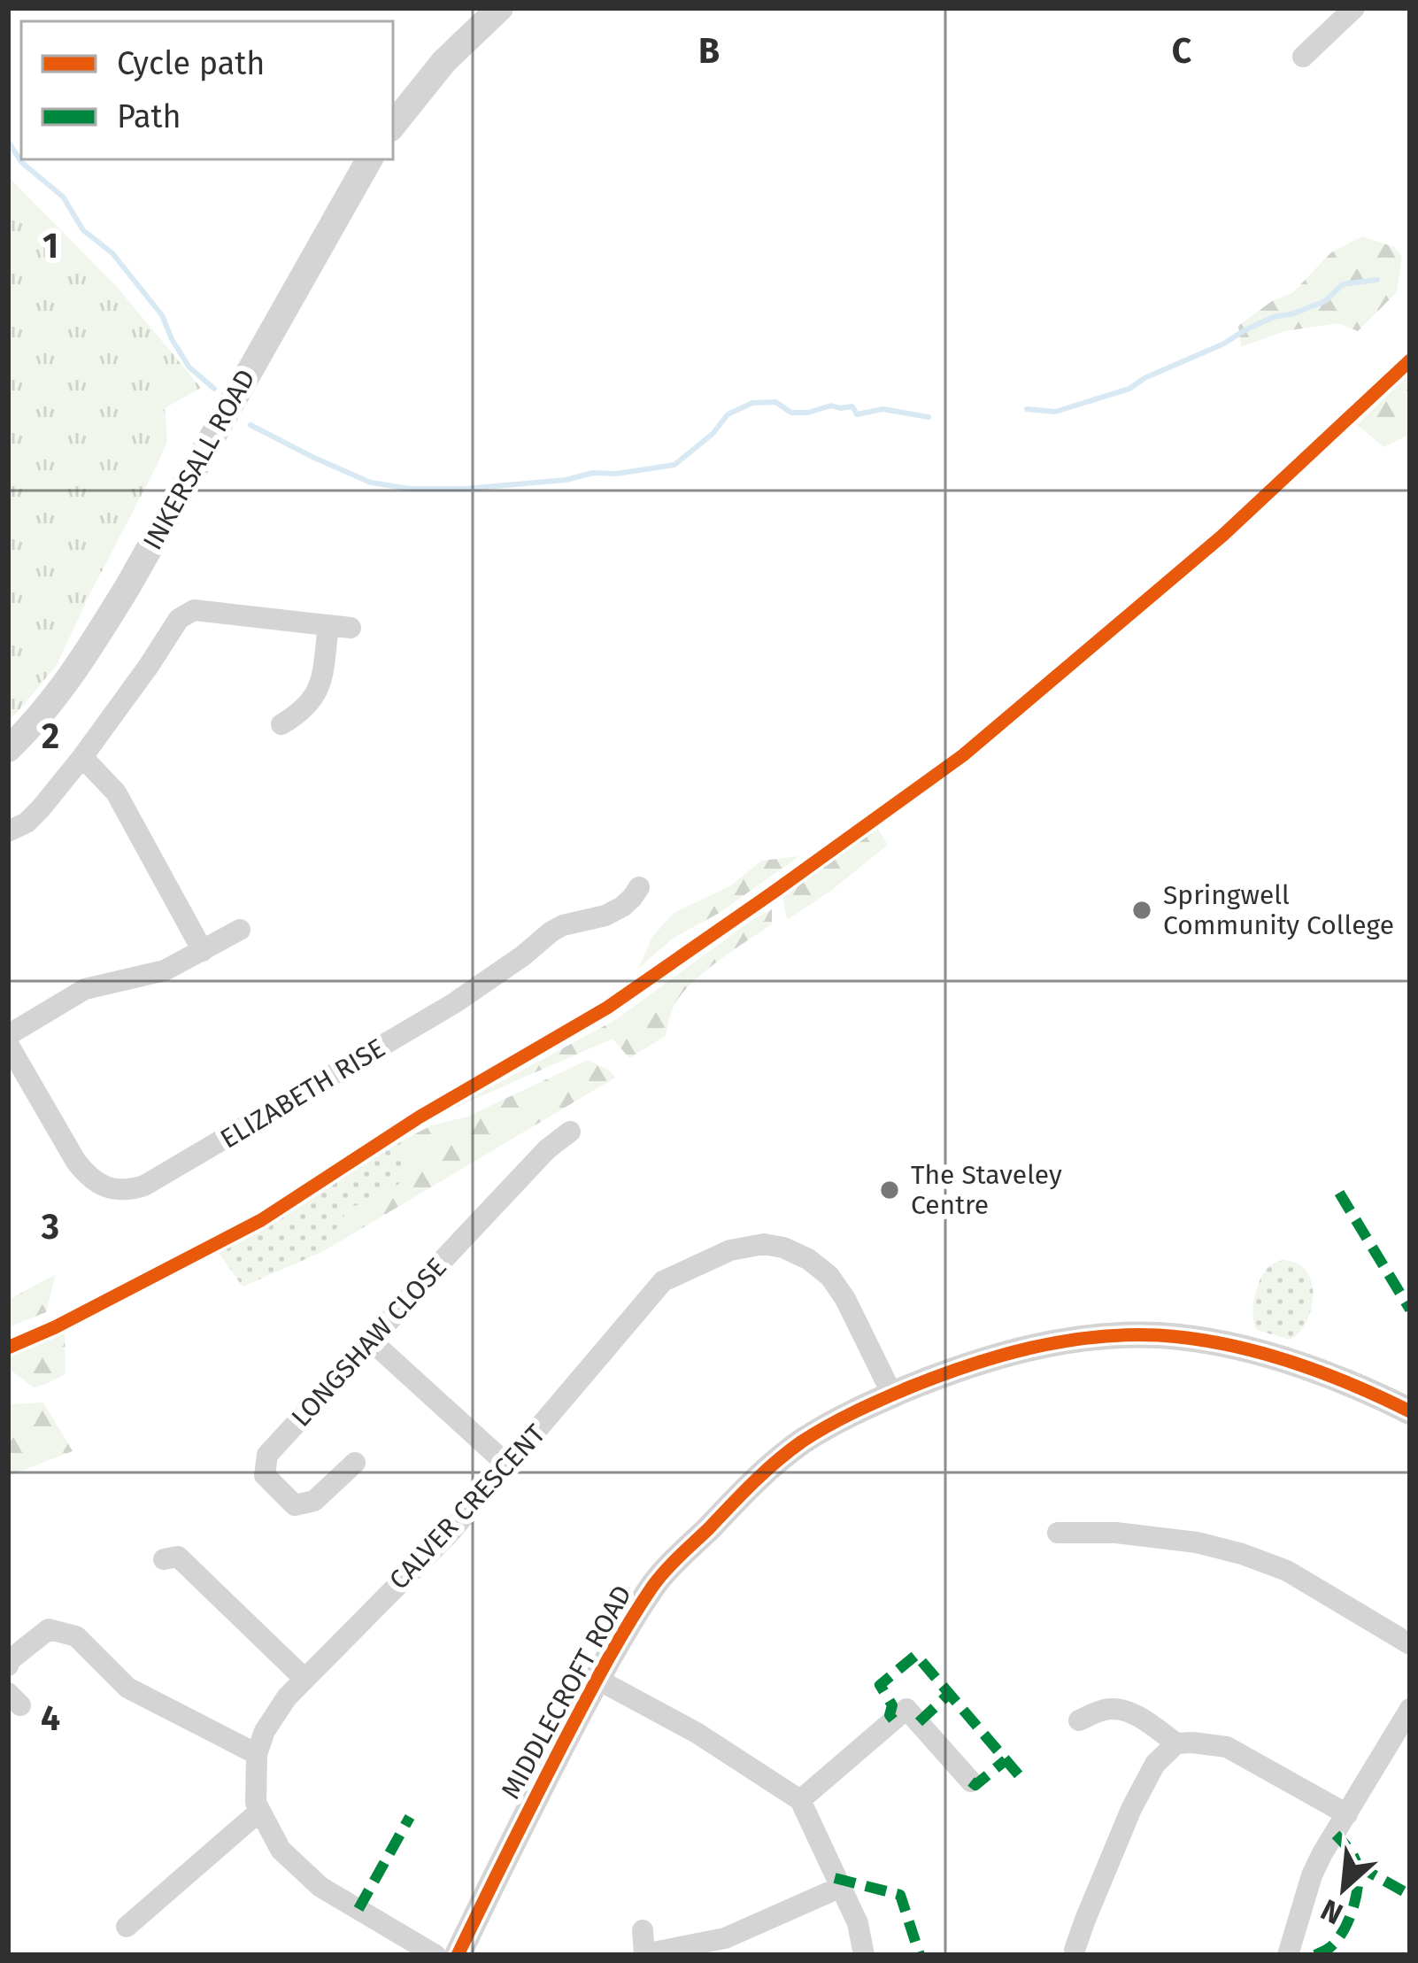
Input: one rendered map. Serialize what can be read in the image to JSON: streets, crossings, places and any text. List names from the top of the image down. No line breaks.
{"streets":{"street":["INKERSALL ROAD","ELIZABETH RISE","LONGSHAW CLOSE","CALVER CRESCENT","MIDDLECROFT ROAD"]},"crossings":[["CALVER CRESCENT","MIDDLECROFT ROAD"]],"places":["Springwell Community College","The Staveley Centre"],"legend":["Cycle path","Path"],"north":"bottom left","grid":{"columns":["B","C"],"rows":["1","2","3","4"]}}
